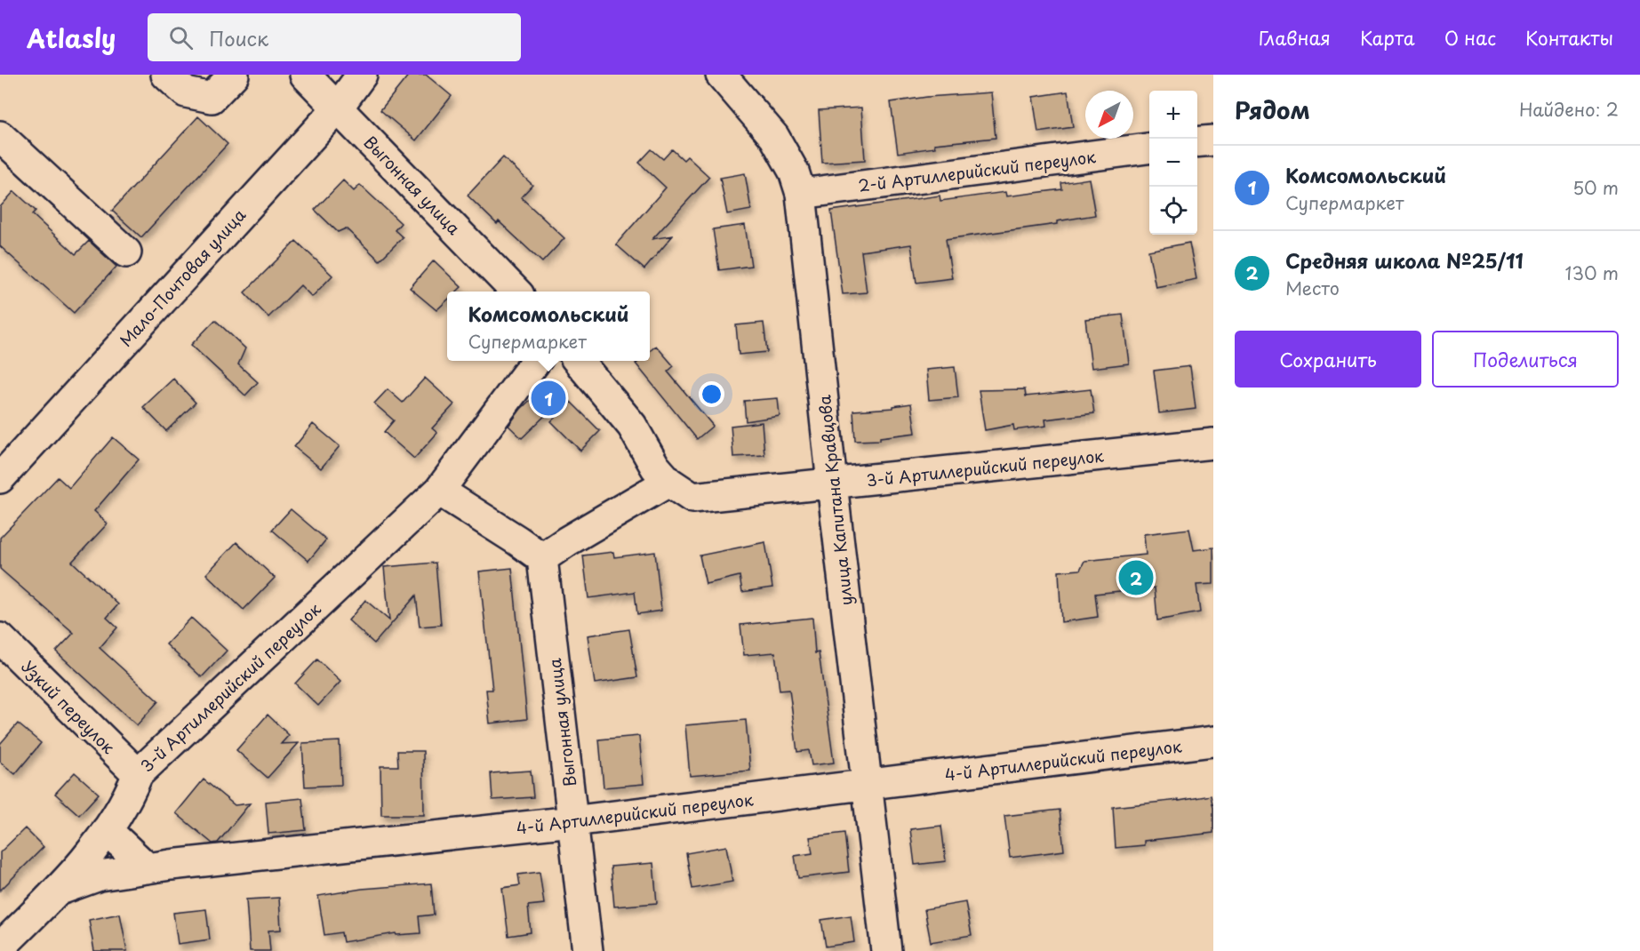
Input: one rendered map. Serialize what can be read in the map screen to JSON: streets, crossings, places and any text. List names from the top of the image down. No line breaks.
{"streets":{"street":["2-й Артиллерийский переулок","Выгонная улица","Мало-Почтовая улица","3-й Артиллерийский переулок","улица Капитана Кравцова","Узкий переулок","4-й Артиллерийский переулок"]},"crossings":[["2-й Артиллерийский переулок","улица Капитана Кравцова"],["Выгонная улица","Мало-Почтовая улица"],["Выгонная улица","4-й Артиллерийский переулок"],["3-й Артиллерийский переулок","улица Капитана Кравцова"],["3-й Артиллерийский переулок","Узкий переулок"],["3-й Артиллерийский переулок","4-й Артиллерийский переулок"],["улица Капитана Кравцова","4-й Артиллерийский переулок"]],"north":"bottom left","page":{"header":"Atlasly","search":"Поиск","nav":["Главная","Карта","О нас","Контакты"],"heading":["Рядом","Найдено: 2"],"map_buttons":["+","−"],"list":[{"mark":"1","name":"Комсомольский","note":"Супермаркет","value":"50 m"},{"mark":"2","name":"Средняя школа №25/11","note":"Место","value":"130 m"}],"popup":["Комсомольский","Супермаркет"],"buttons":["Сохранить","Поделиться"],"pins":["1","2"]}}
